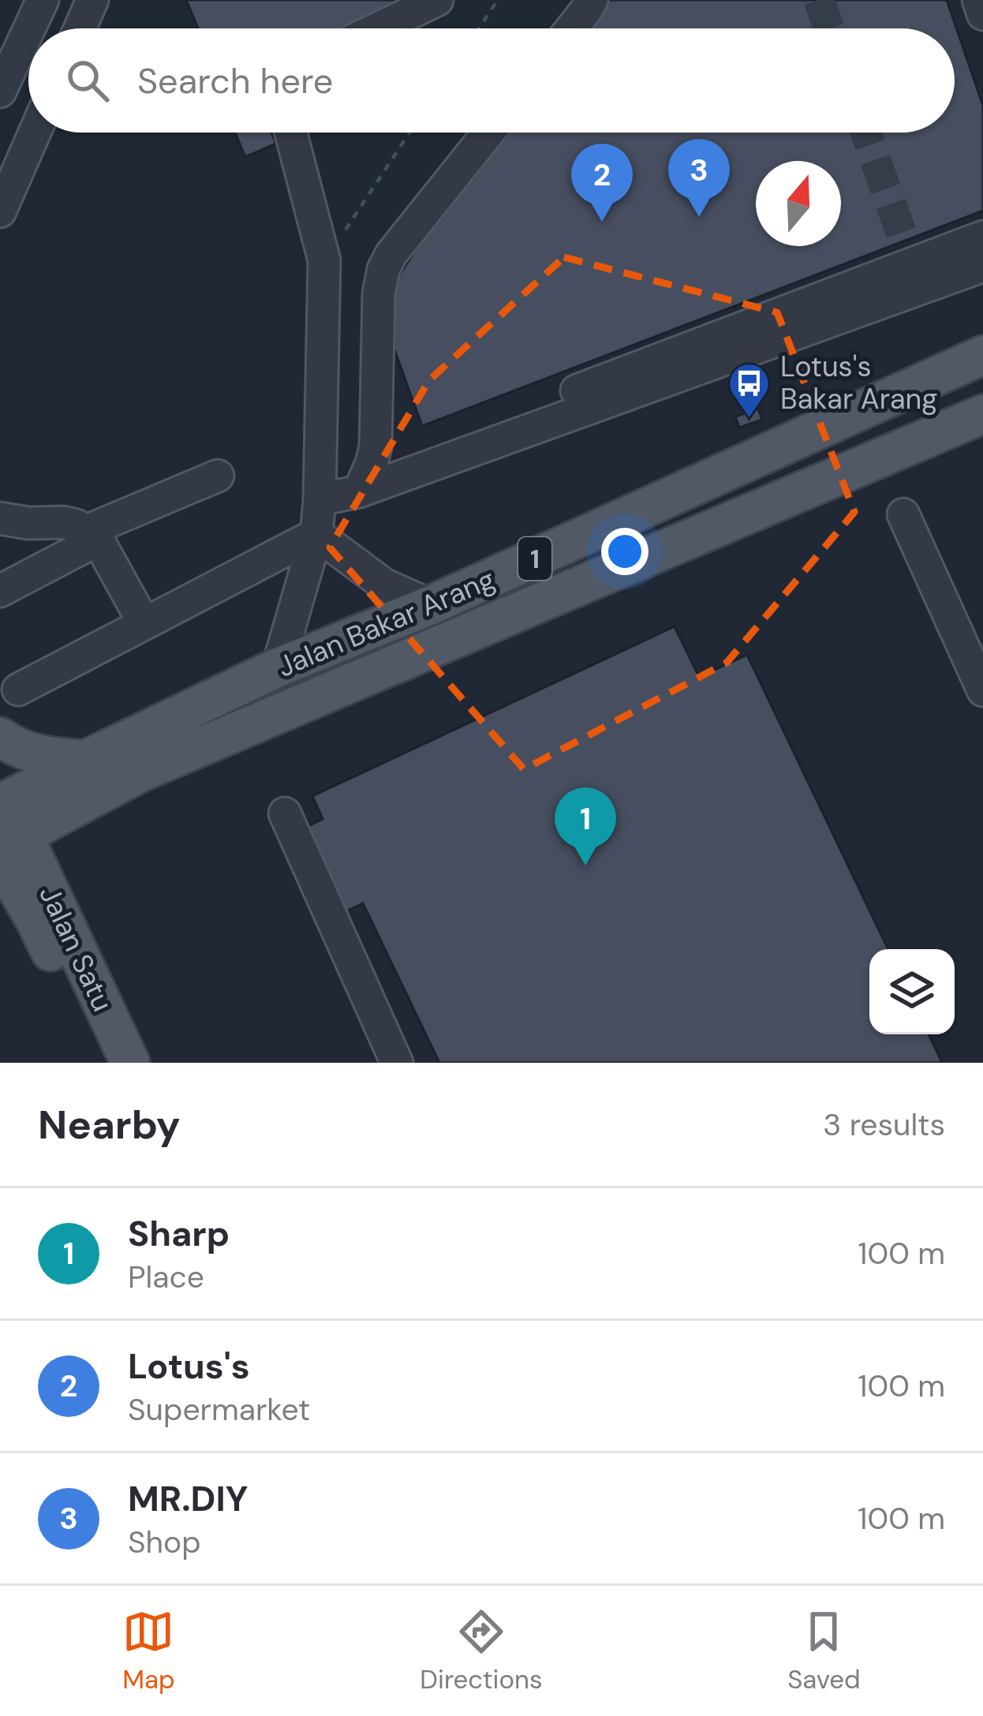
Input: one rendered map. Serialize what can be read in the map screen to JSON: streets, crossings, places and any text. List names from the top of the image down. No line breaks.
{"streets":{"main road":["1","Jalan Bakar Arang","Jalan Satu"]},"crossings":[["Jalan Bakar Arang","Jalan Satu"]],"places":{"bus stop":["Lotus's Bakar Arang"]},"north":"top","page":{"search":"Search here","pins":["3","2","1"],"heading":["Nearby","3 results"],"list":[{"mark":"1","name":"Sharp","note":"Place","value":"100 m"},{"mark":"2","name":"Lotus's","note":"Supermarket","value":"100 m"},{"mark":"3","name":"MR.DIY","note":"Shop","value":"100 m"}],"nav":["Map","Directions","Saved"]}}
